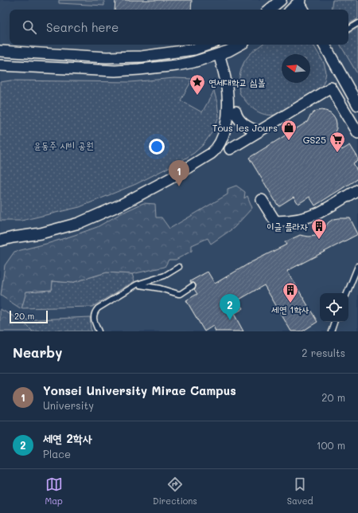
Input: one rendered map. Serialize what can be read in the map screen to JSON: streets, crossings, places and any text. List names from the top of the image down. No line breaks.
{"parks":["윤동주 시비 공원"],"places":{"place":["연세대학교 심볼"],"shop":["Tous les Jours"],"supermarket":["GS25"],"building":["이글 플라자","세연 1학사"]},"scale_bar":"20 m","north":"left","page":{"search":"Search here","pins":["1","2"],"scale":"20 m","heading":["Nearby","2 results"],"list":[{"mark":"1","name":"Yonsei University Mirae Campus","note":"University","value":"20 m"},{"mark":"2","name":"세연 2학사","note":"Place","value":"100 m"}],"nav":["Map","Directions","Saved"]}}
